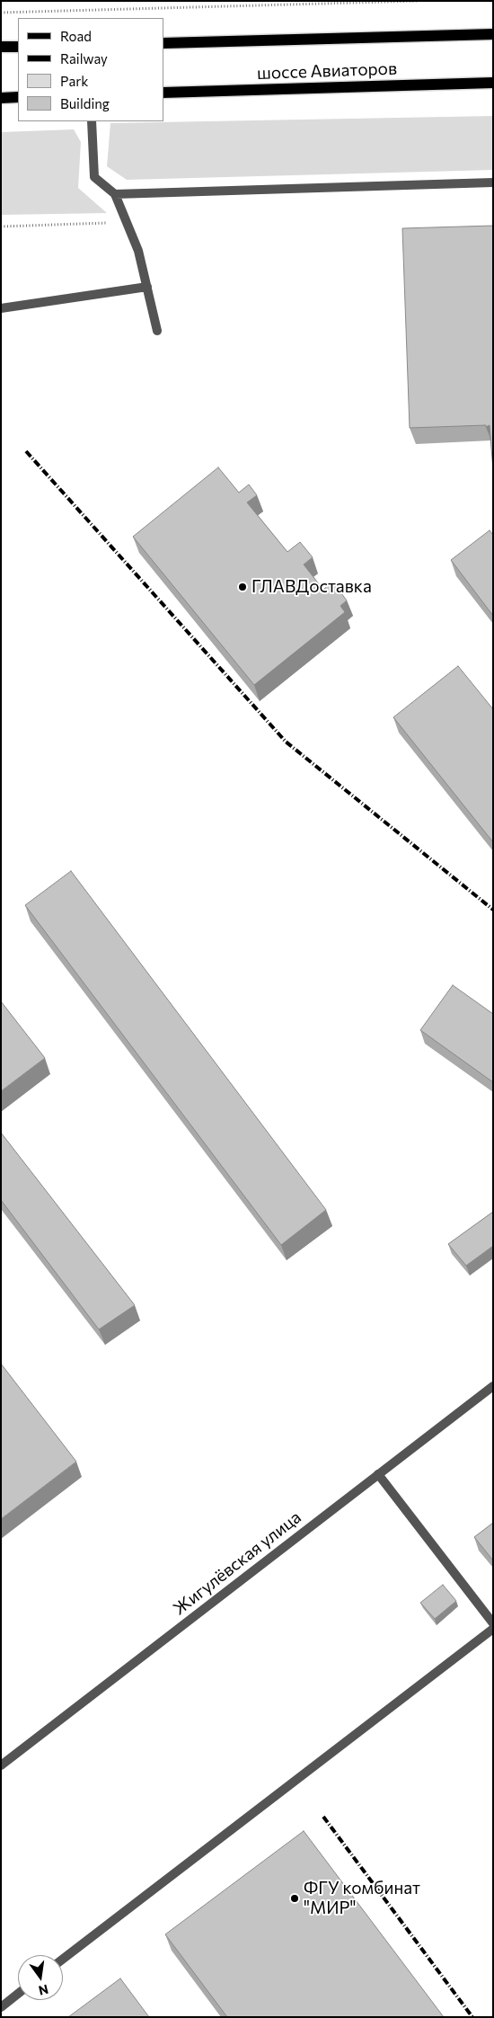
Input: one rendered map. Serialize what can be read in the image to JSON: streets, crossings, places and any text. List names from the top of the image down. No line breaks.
{"streets":{"main road":["шоссе Авиаторов"],"street":["Жигулёвская улица"]},"places":["ГЛАВДоставка","ФГУ комбинат \"МИР\""],"legend":["Road","Railway","Park","Building"],"north":"bottom"}
